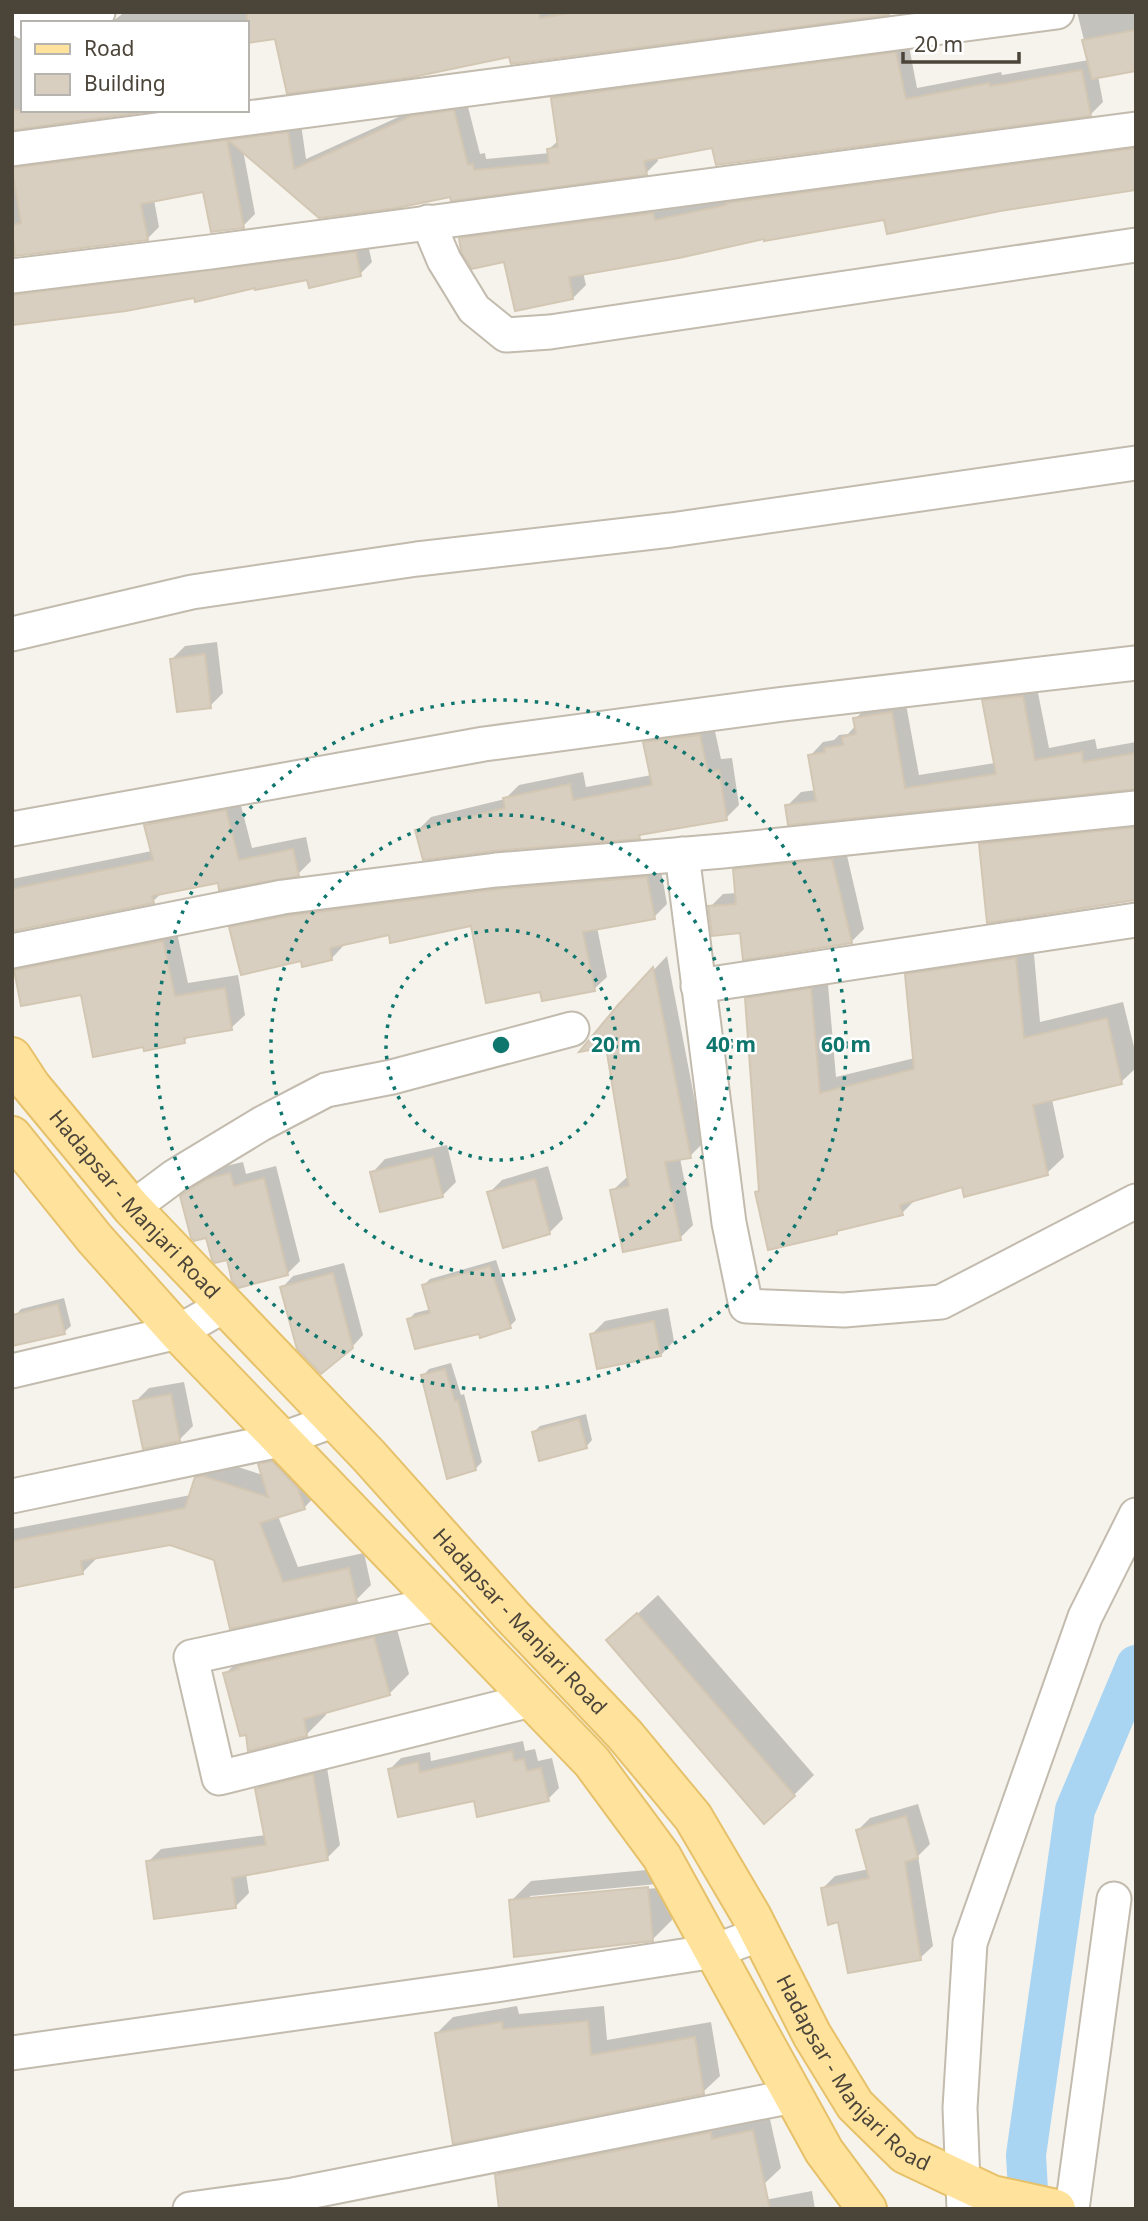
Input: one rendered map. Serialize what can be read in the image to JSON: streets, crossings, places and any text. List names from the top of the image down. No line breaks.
{"streets":{"main road":["Hadapsar - Manjari Road"]},"legend":["Road","Building"],"scale_bar":"20 m","rings":["20 m","40 m","60 m"]}
